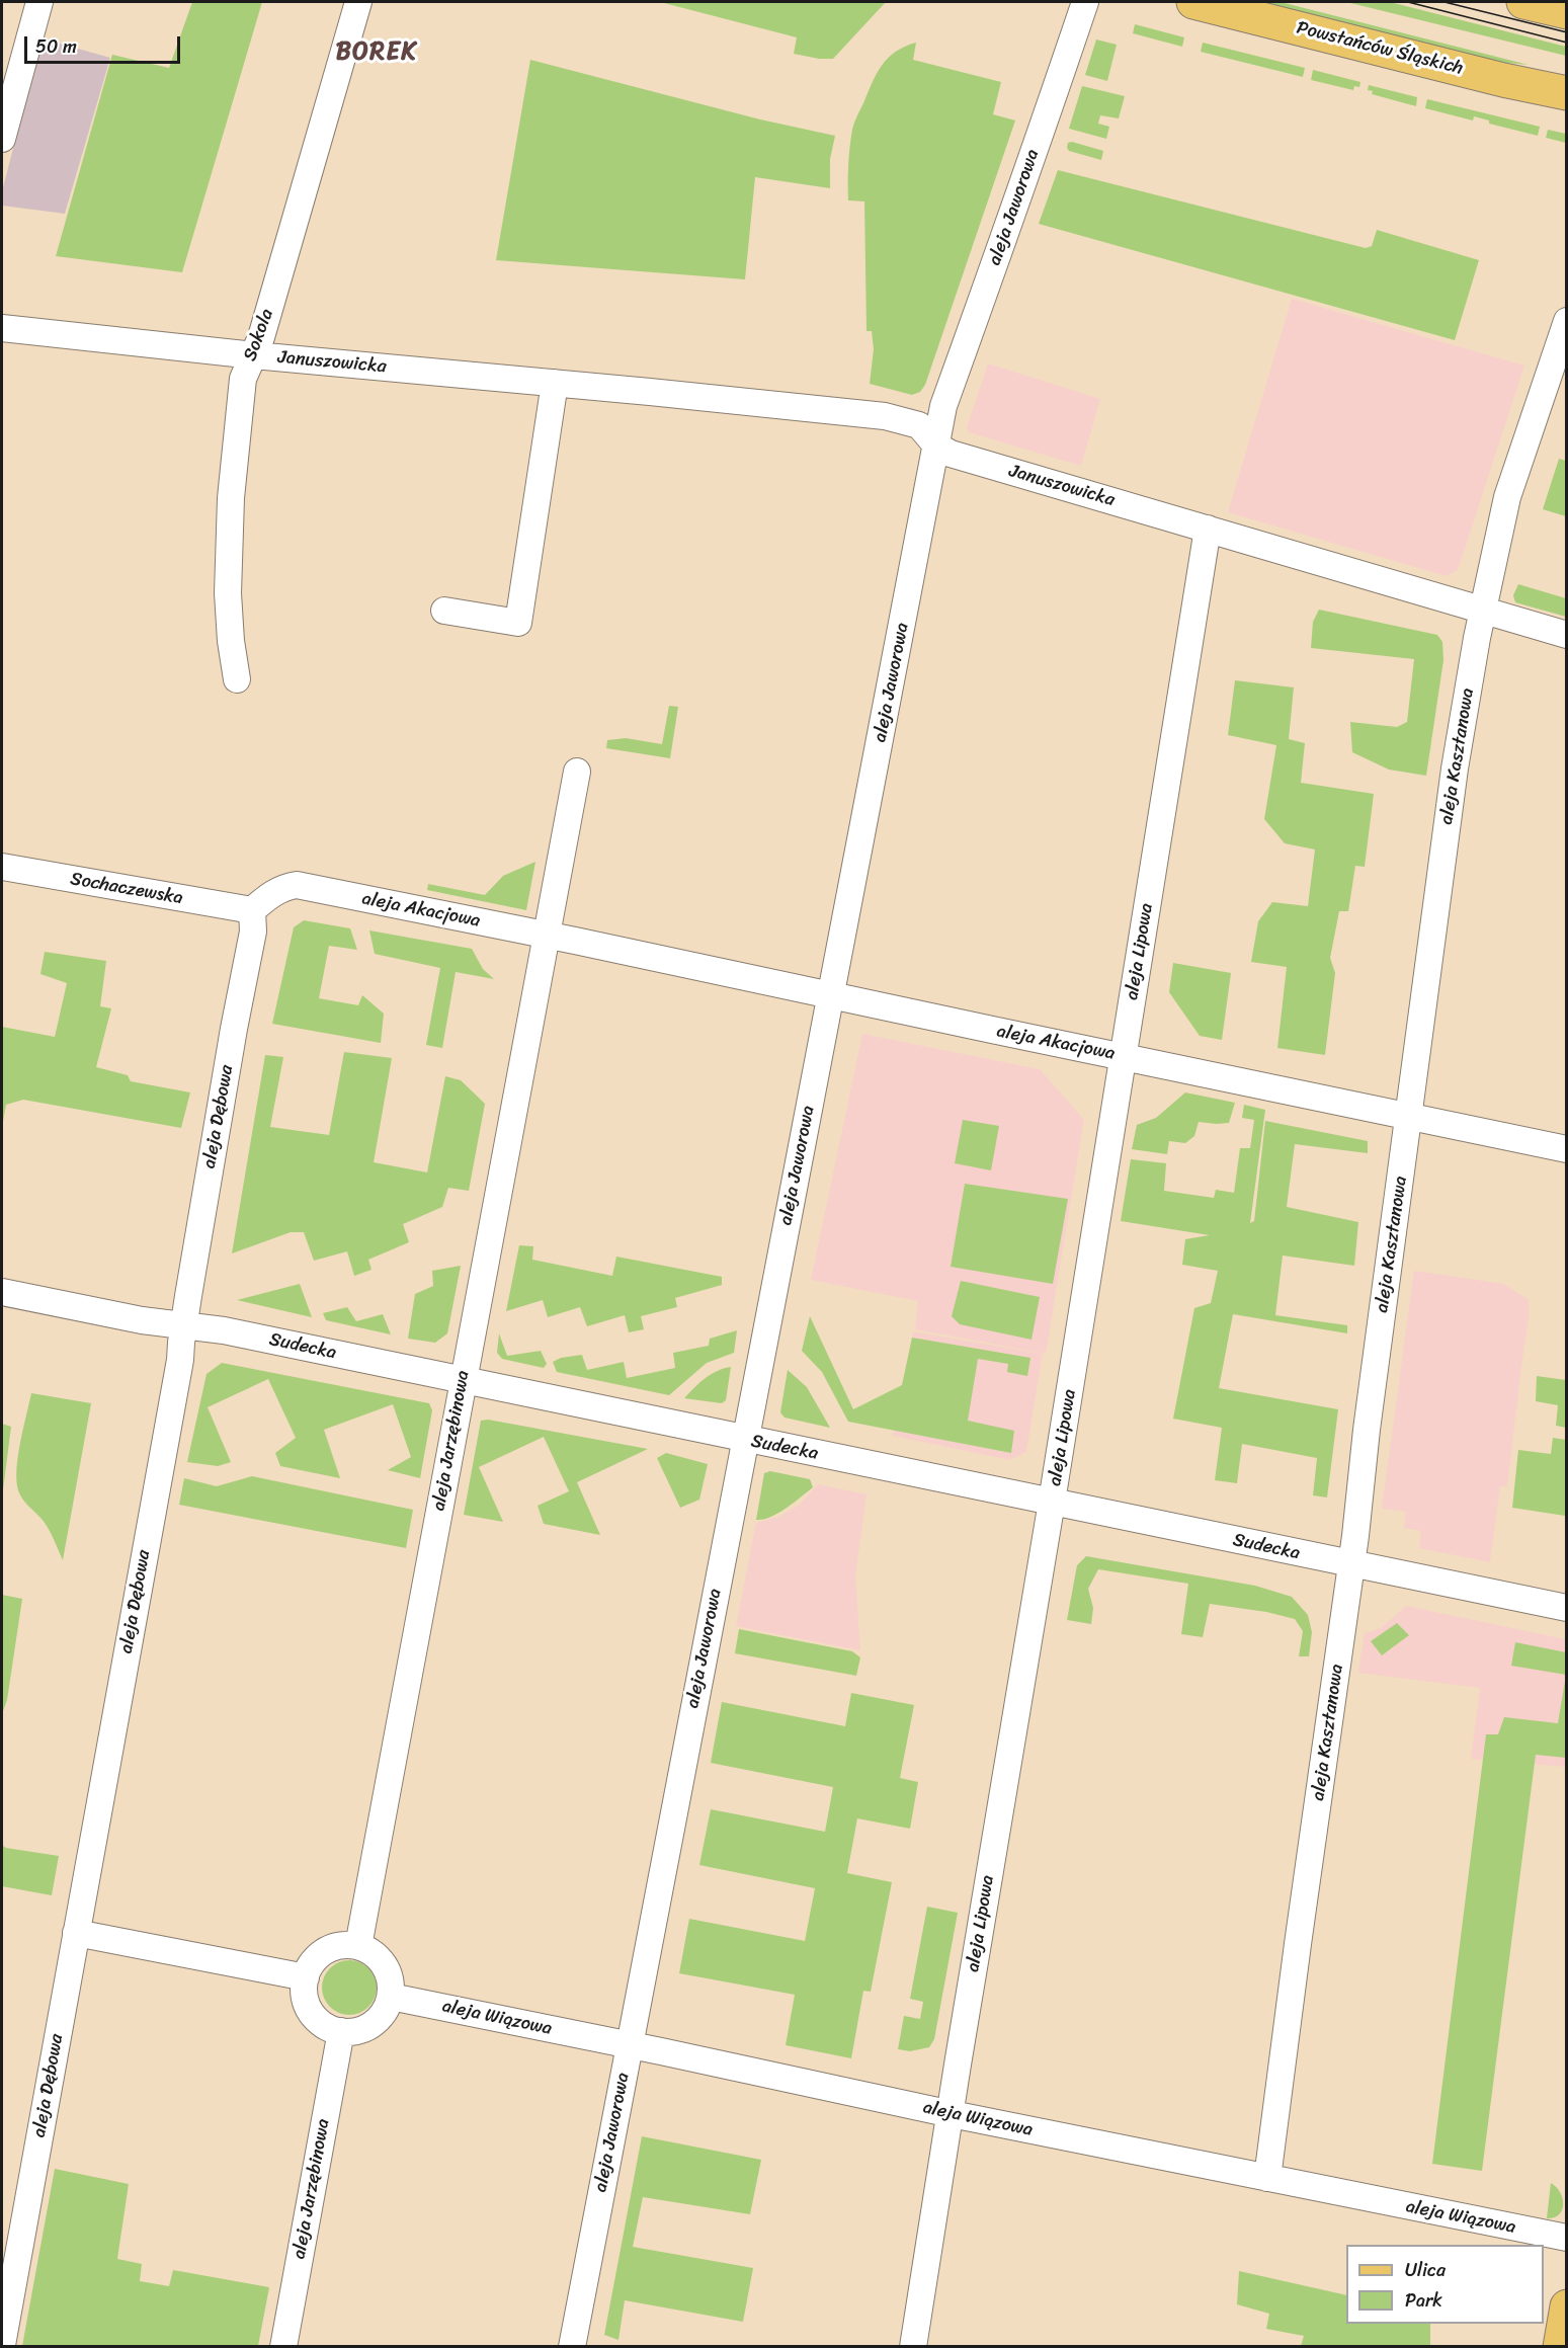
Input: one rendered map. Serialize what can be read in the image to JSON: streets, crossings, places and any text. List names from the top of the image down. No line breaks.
{"streets":{"main road":["Powstańców Śląskich"],"street":["aleja Jaworowa","Sokola","Januszowicka","aleja Kasztanowa","Sochaczewska","aleja Akacjowa","aleja Lipowa","aleja Dębowa","Sudecka","aleja Jarzębinowa","aleja Wiązowa"]},"crossings":[["aleja Jaworowa","Januszowicka"],["aleja Jaworowa","aleja Akacjowa"],["aleja Jaworowa","Sudecka"],["aleja Jaworowa","aleja Wiązowa"],["Sokola","Januszowicka"],["Januszowicka","aleja Kasztanowa"],["Januszowicka","aleja Lipowa"],["aleja Kasztanowa","aleja Akacjowa"],["aleja Kasztanowa","Sudecka"],["aleja Kasztanowa","aleja Wiązowa"],["Sochaczewska","aleja Akacjowa"],["Sochaczewska","aleja Dębowa"],["aleja Akacjowa","aleja Lipowa"],["aleja Akacjowa","aleja Dębowa"],["aleja Akacjowa","aleja Jarzębinowa"],["aleja Lipowa","Sudecka"],["aleja Lipowa","aleja Wiązowa"],["aleja Dębowa","Sudecka"],["Sudecka","aleja Jarzębinowa"],["aleja Jarzębinowa","aleja Wiązowa"]],"districts":["BOREK"],"legend":["Ulica","Park"],"scale_bar":"50 m"}
